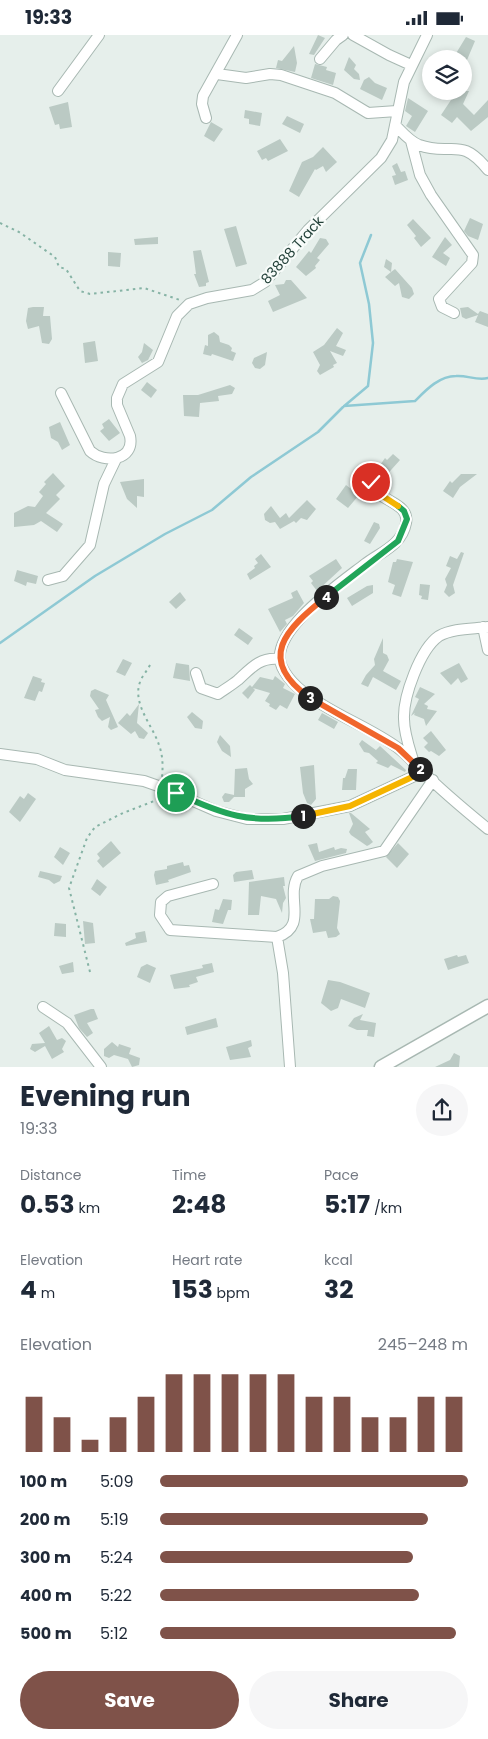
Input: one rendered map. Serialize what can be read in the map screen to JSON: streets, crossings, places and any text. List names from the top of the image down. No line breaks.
{"streets":{"street":["83888 Track"]},"page":{"status":"19:33","pins":["4","3","2","1"],"heading":["Evening run","19:33"],"stats":[["Distance","0.53 km"],["Time","2:48"],["Pace","5:17 /km"],["Elevation","4 m"],["Heart rate","153 bpm"],["kcal","32"]],"chart":["Elevation","245–248 m"],"list":[{"name":"100 m","note":"5:09"},{"name":"200 m","note":"5:19"},{"name":"300 m","note":"5:24"},{"name":"400 m","note":"5:22"},{"name":"500 m","note":"5:12"}],"buttons":["Save","Share"]}}
